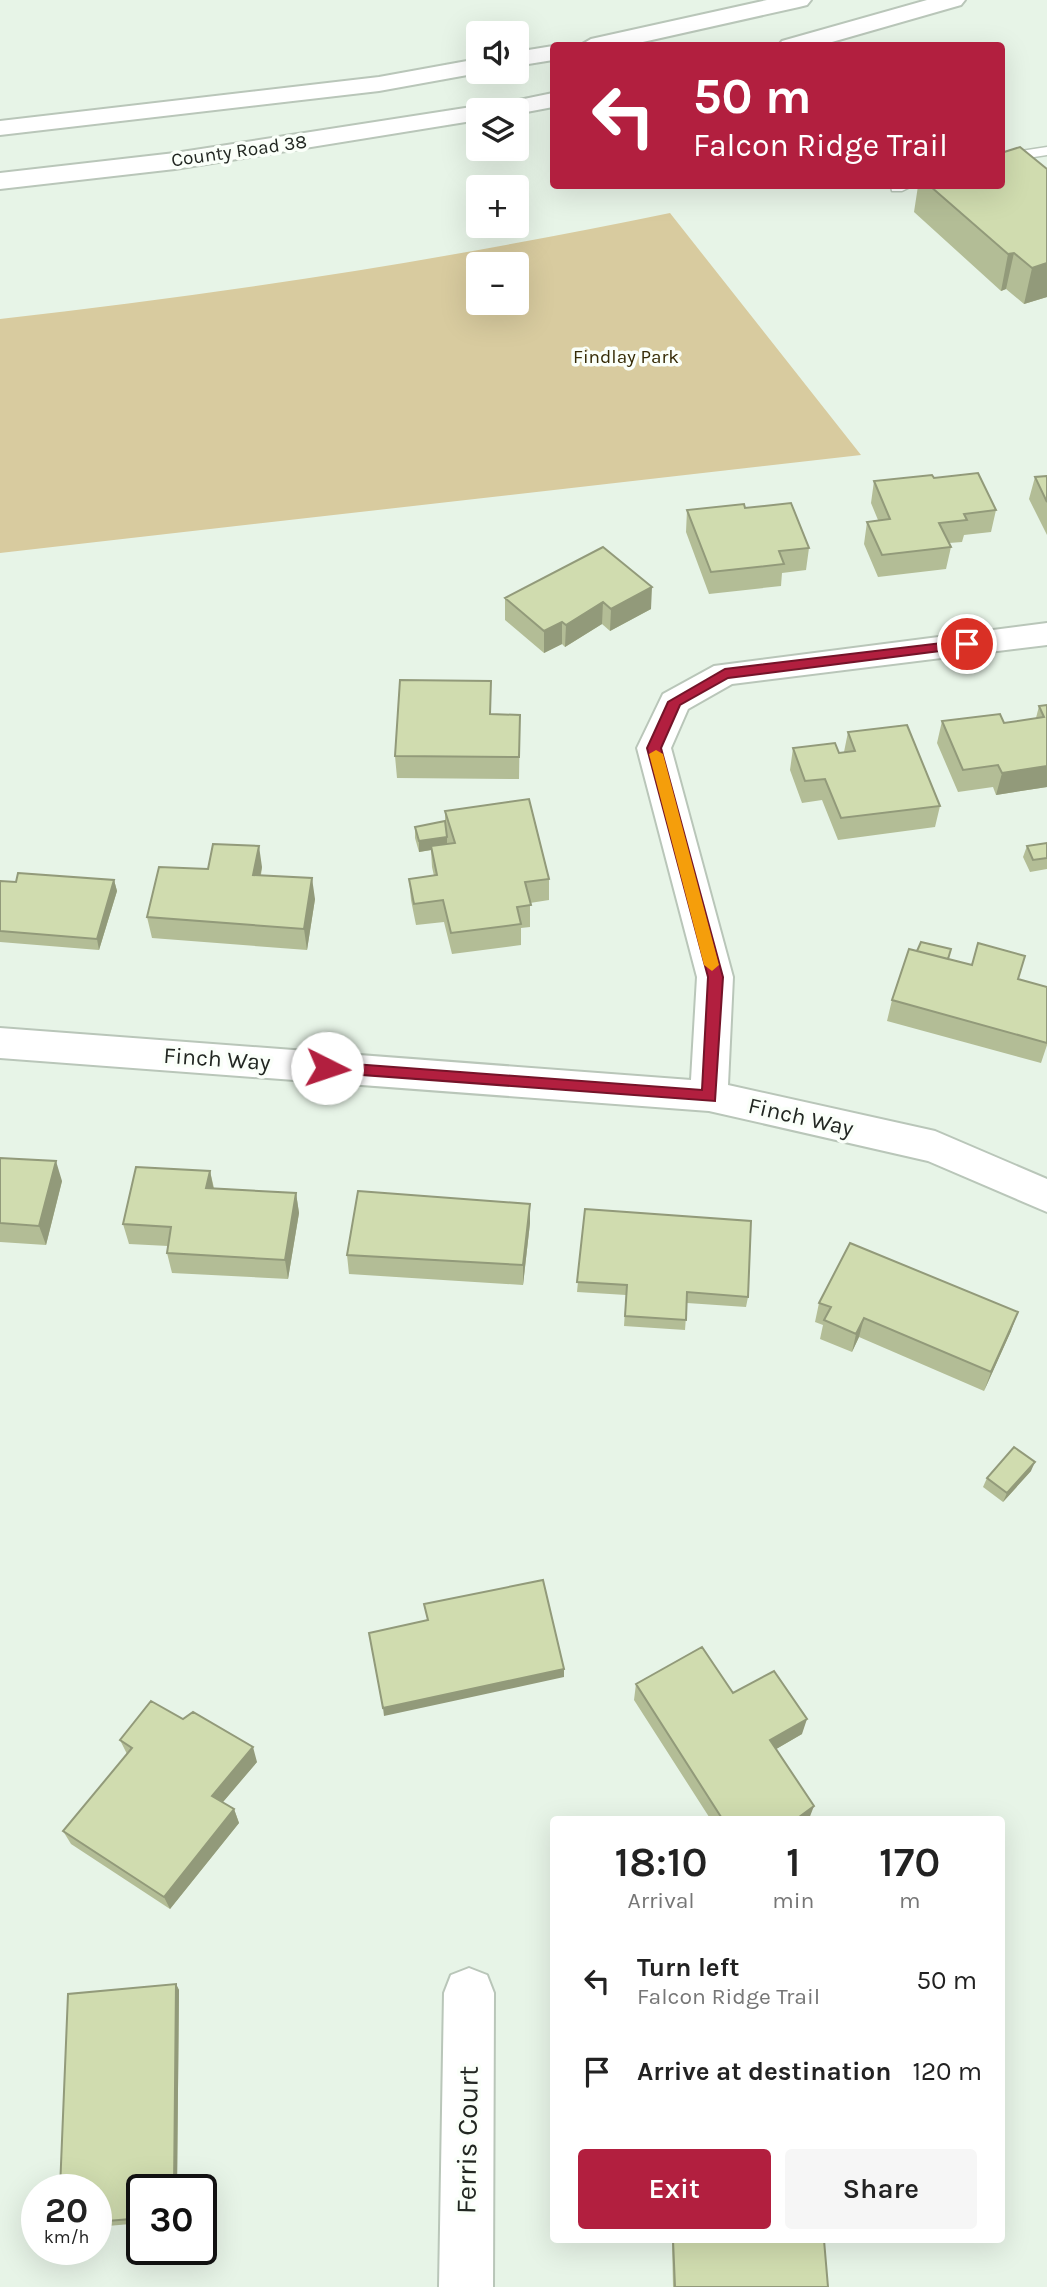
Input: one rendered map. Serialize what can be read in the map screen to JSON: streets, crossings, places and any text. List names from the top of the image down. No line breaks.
{"streets":{"main road":["County Road 38","Finch Way","Ferris Court"]},"parks":["Findlay Park"],"page":{"map_buttons":["+","−"],"turn":["50 m","Falcon Ridge Trail"],"eta":["18:10","Arrival","1","min","170","m"],"list":[{"name":"Turn left","note":"Falcon Ridge Trail","value":"50 m"},{"name":"Arrive at destination","value":"120 m"}],"buttons":["Exit","Share"],"speed":"20 km/h","limit":"30"}}
